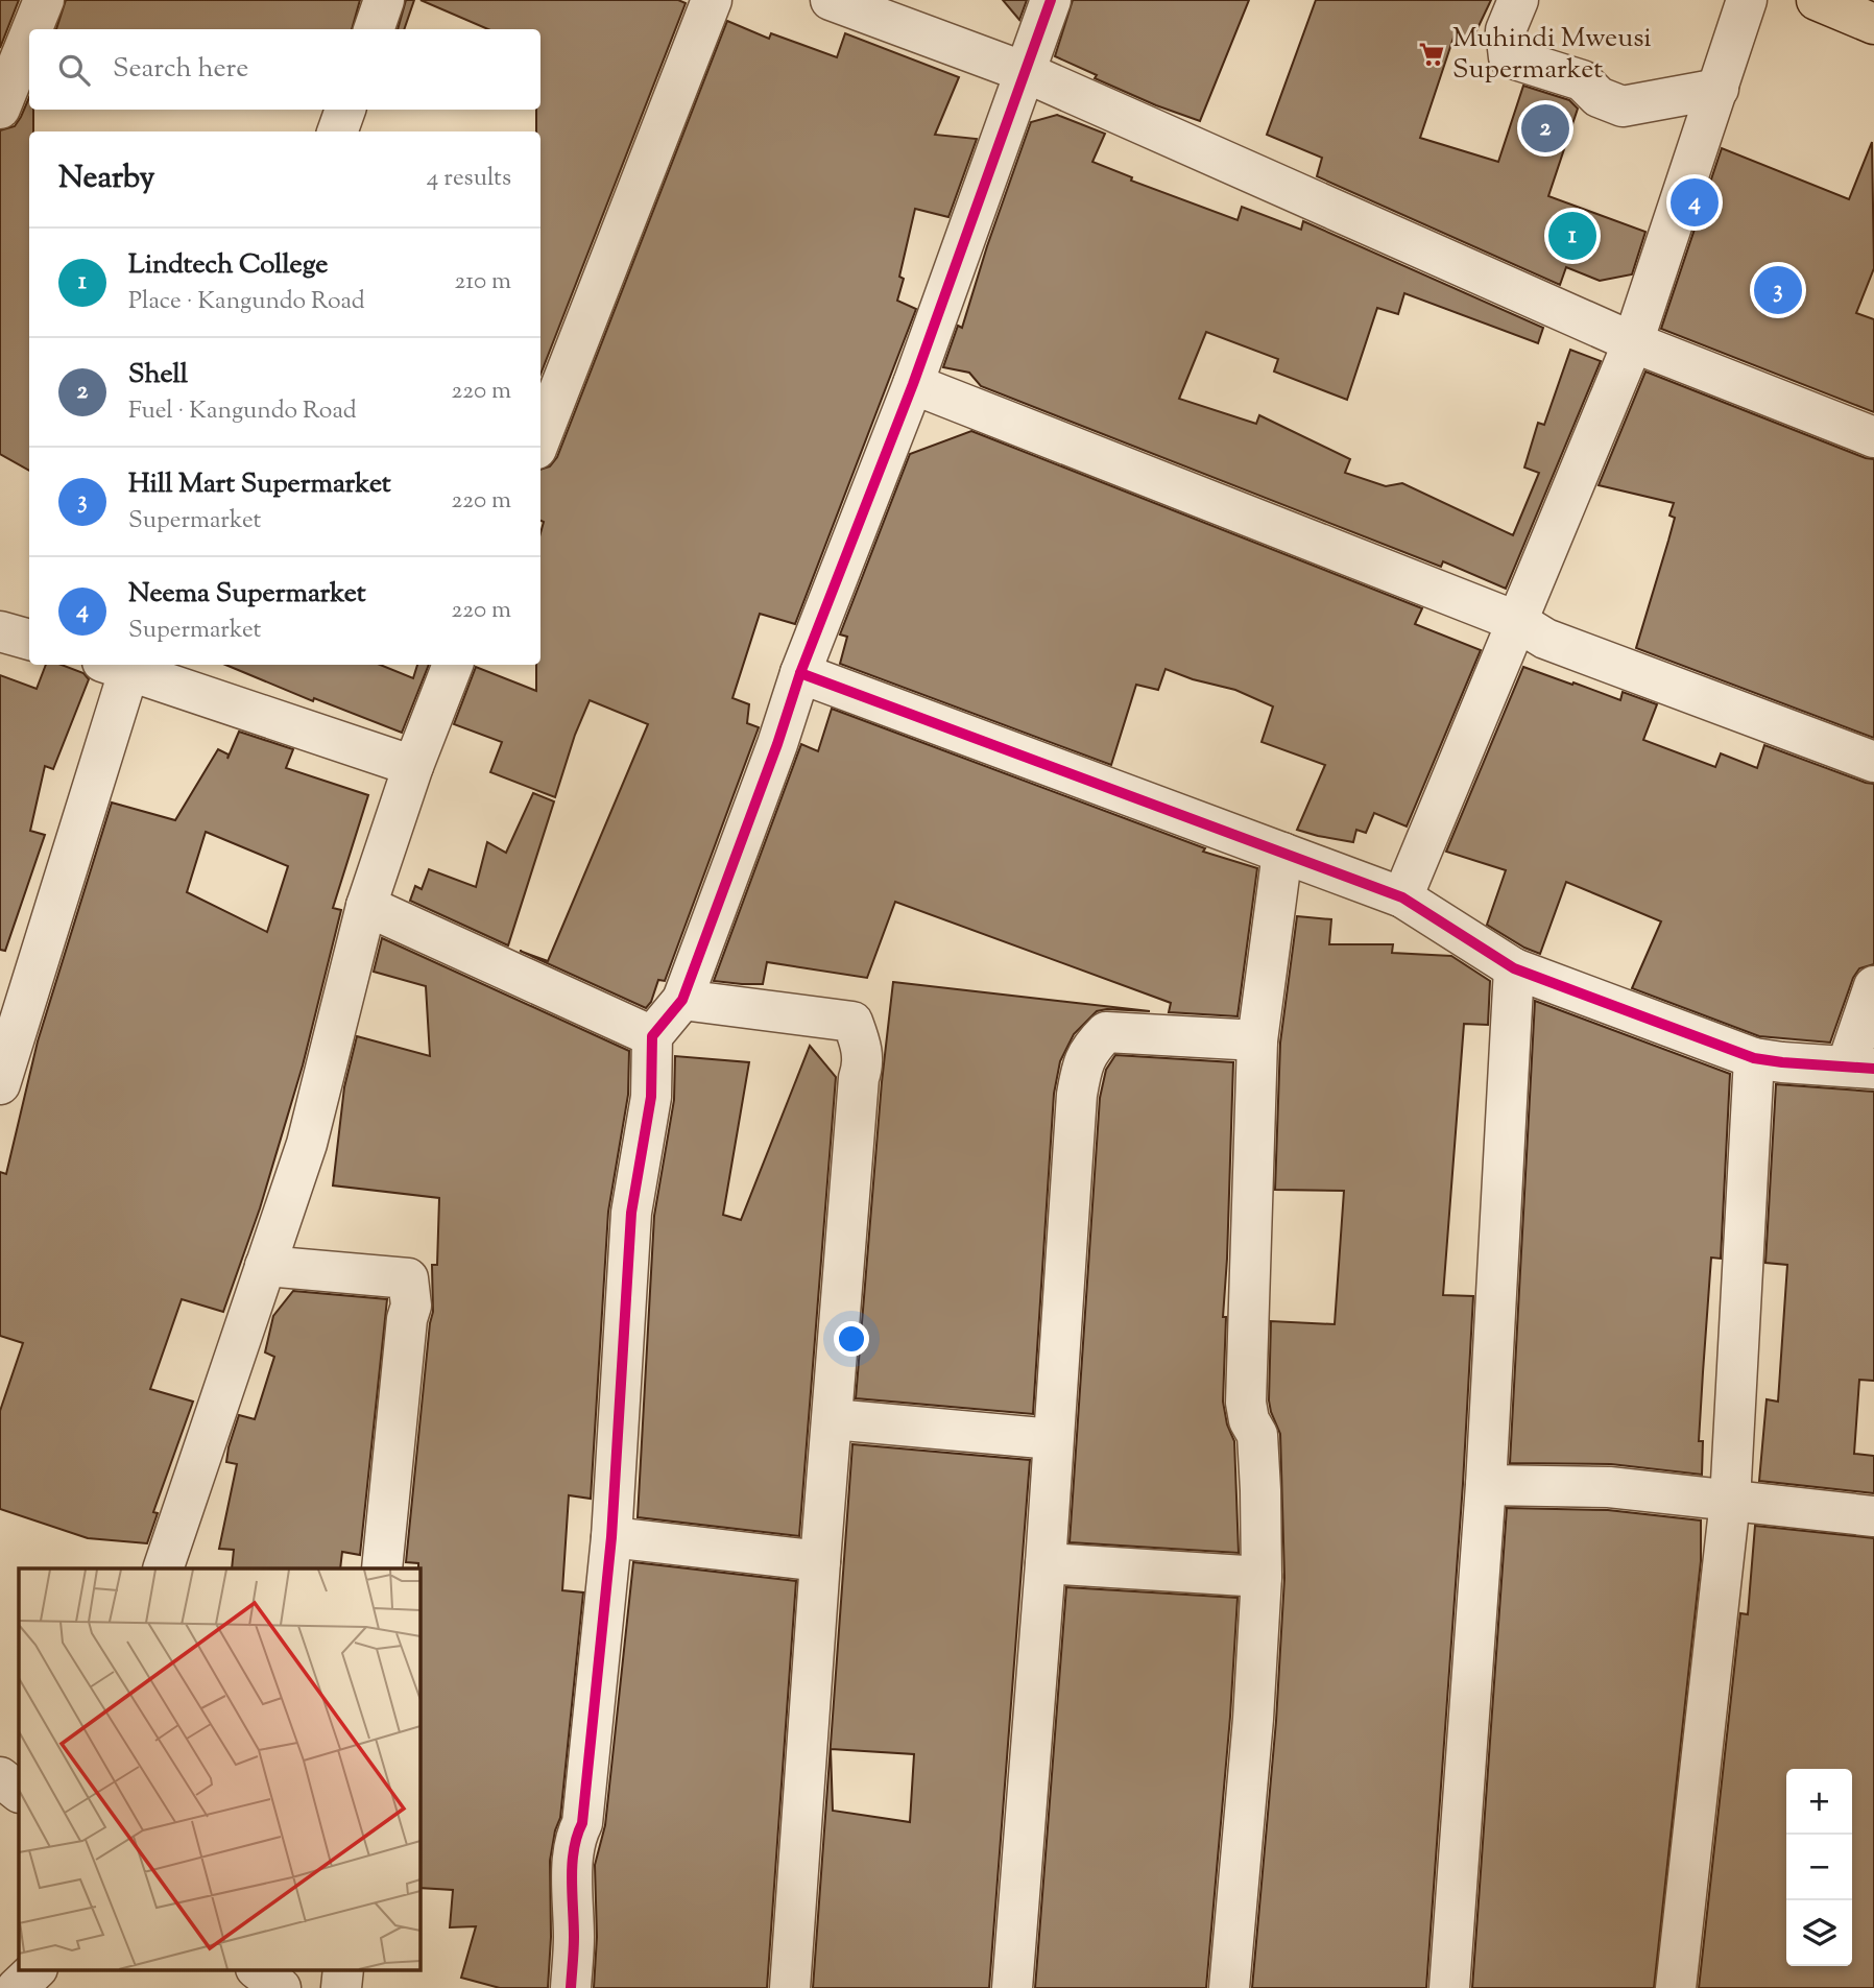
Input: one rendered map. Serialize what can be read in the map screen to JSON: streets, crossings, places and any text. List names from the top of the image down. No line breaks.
{"places":{"supermarket":["Muhindi Mweusi Supermarket"]},"page":{"search":"Search here","pins":["2","4","1","3"],"heading":["Nearby","4 results"],"list":[{"mark":"1","name":"Lindtech College","note":"Place · Kangundo Road","value":"210 m"},{"mark":"2","name":"Shell","note":"Fuel · Kangundo Road","value":"220 m"},{"mark":"3","name":"Hill Mart Supermarket","note":"Supermarket","value":"220 m"},{"mark":"4","name":"Neema Supermarket","note":"Supermarket","value":"220 m"}],"map_buttons":["+","−"]}}
